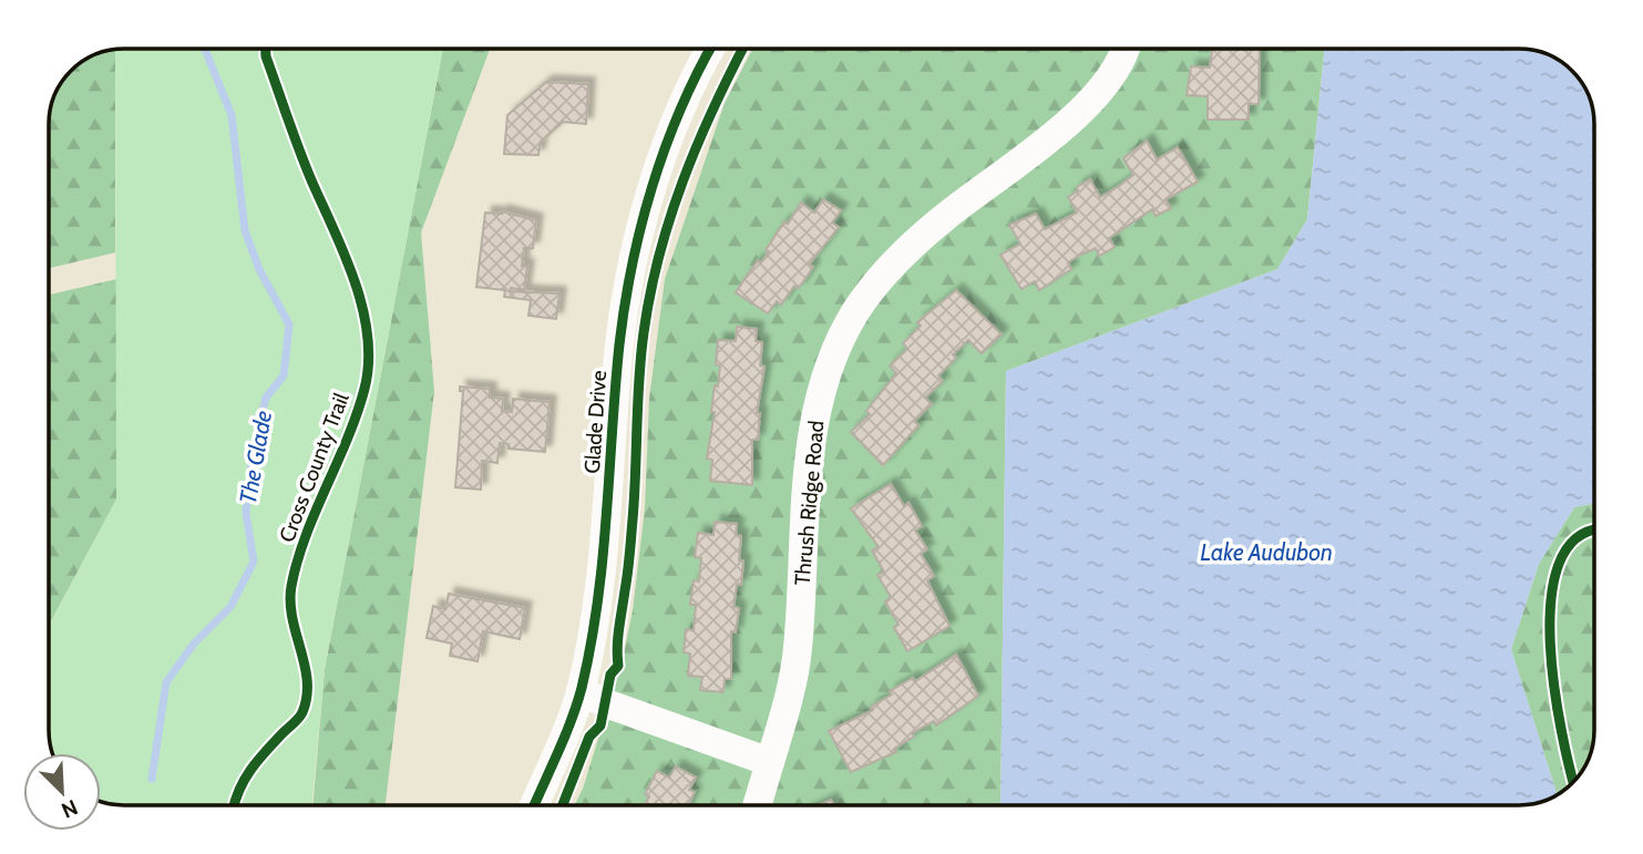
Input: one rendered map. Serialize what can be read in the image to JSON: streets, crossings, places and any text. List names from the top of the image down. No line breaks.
{"streets":{"street":["Glade Drive","Thrush Ridge Road"],"cycle path":["Cross County Trail"]},"water":["The Glade","Lake Audubon"],"north":"bottom right"}
